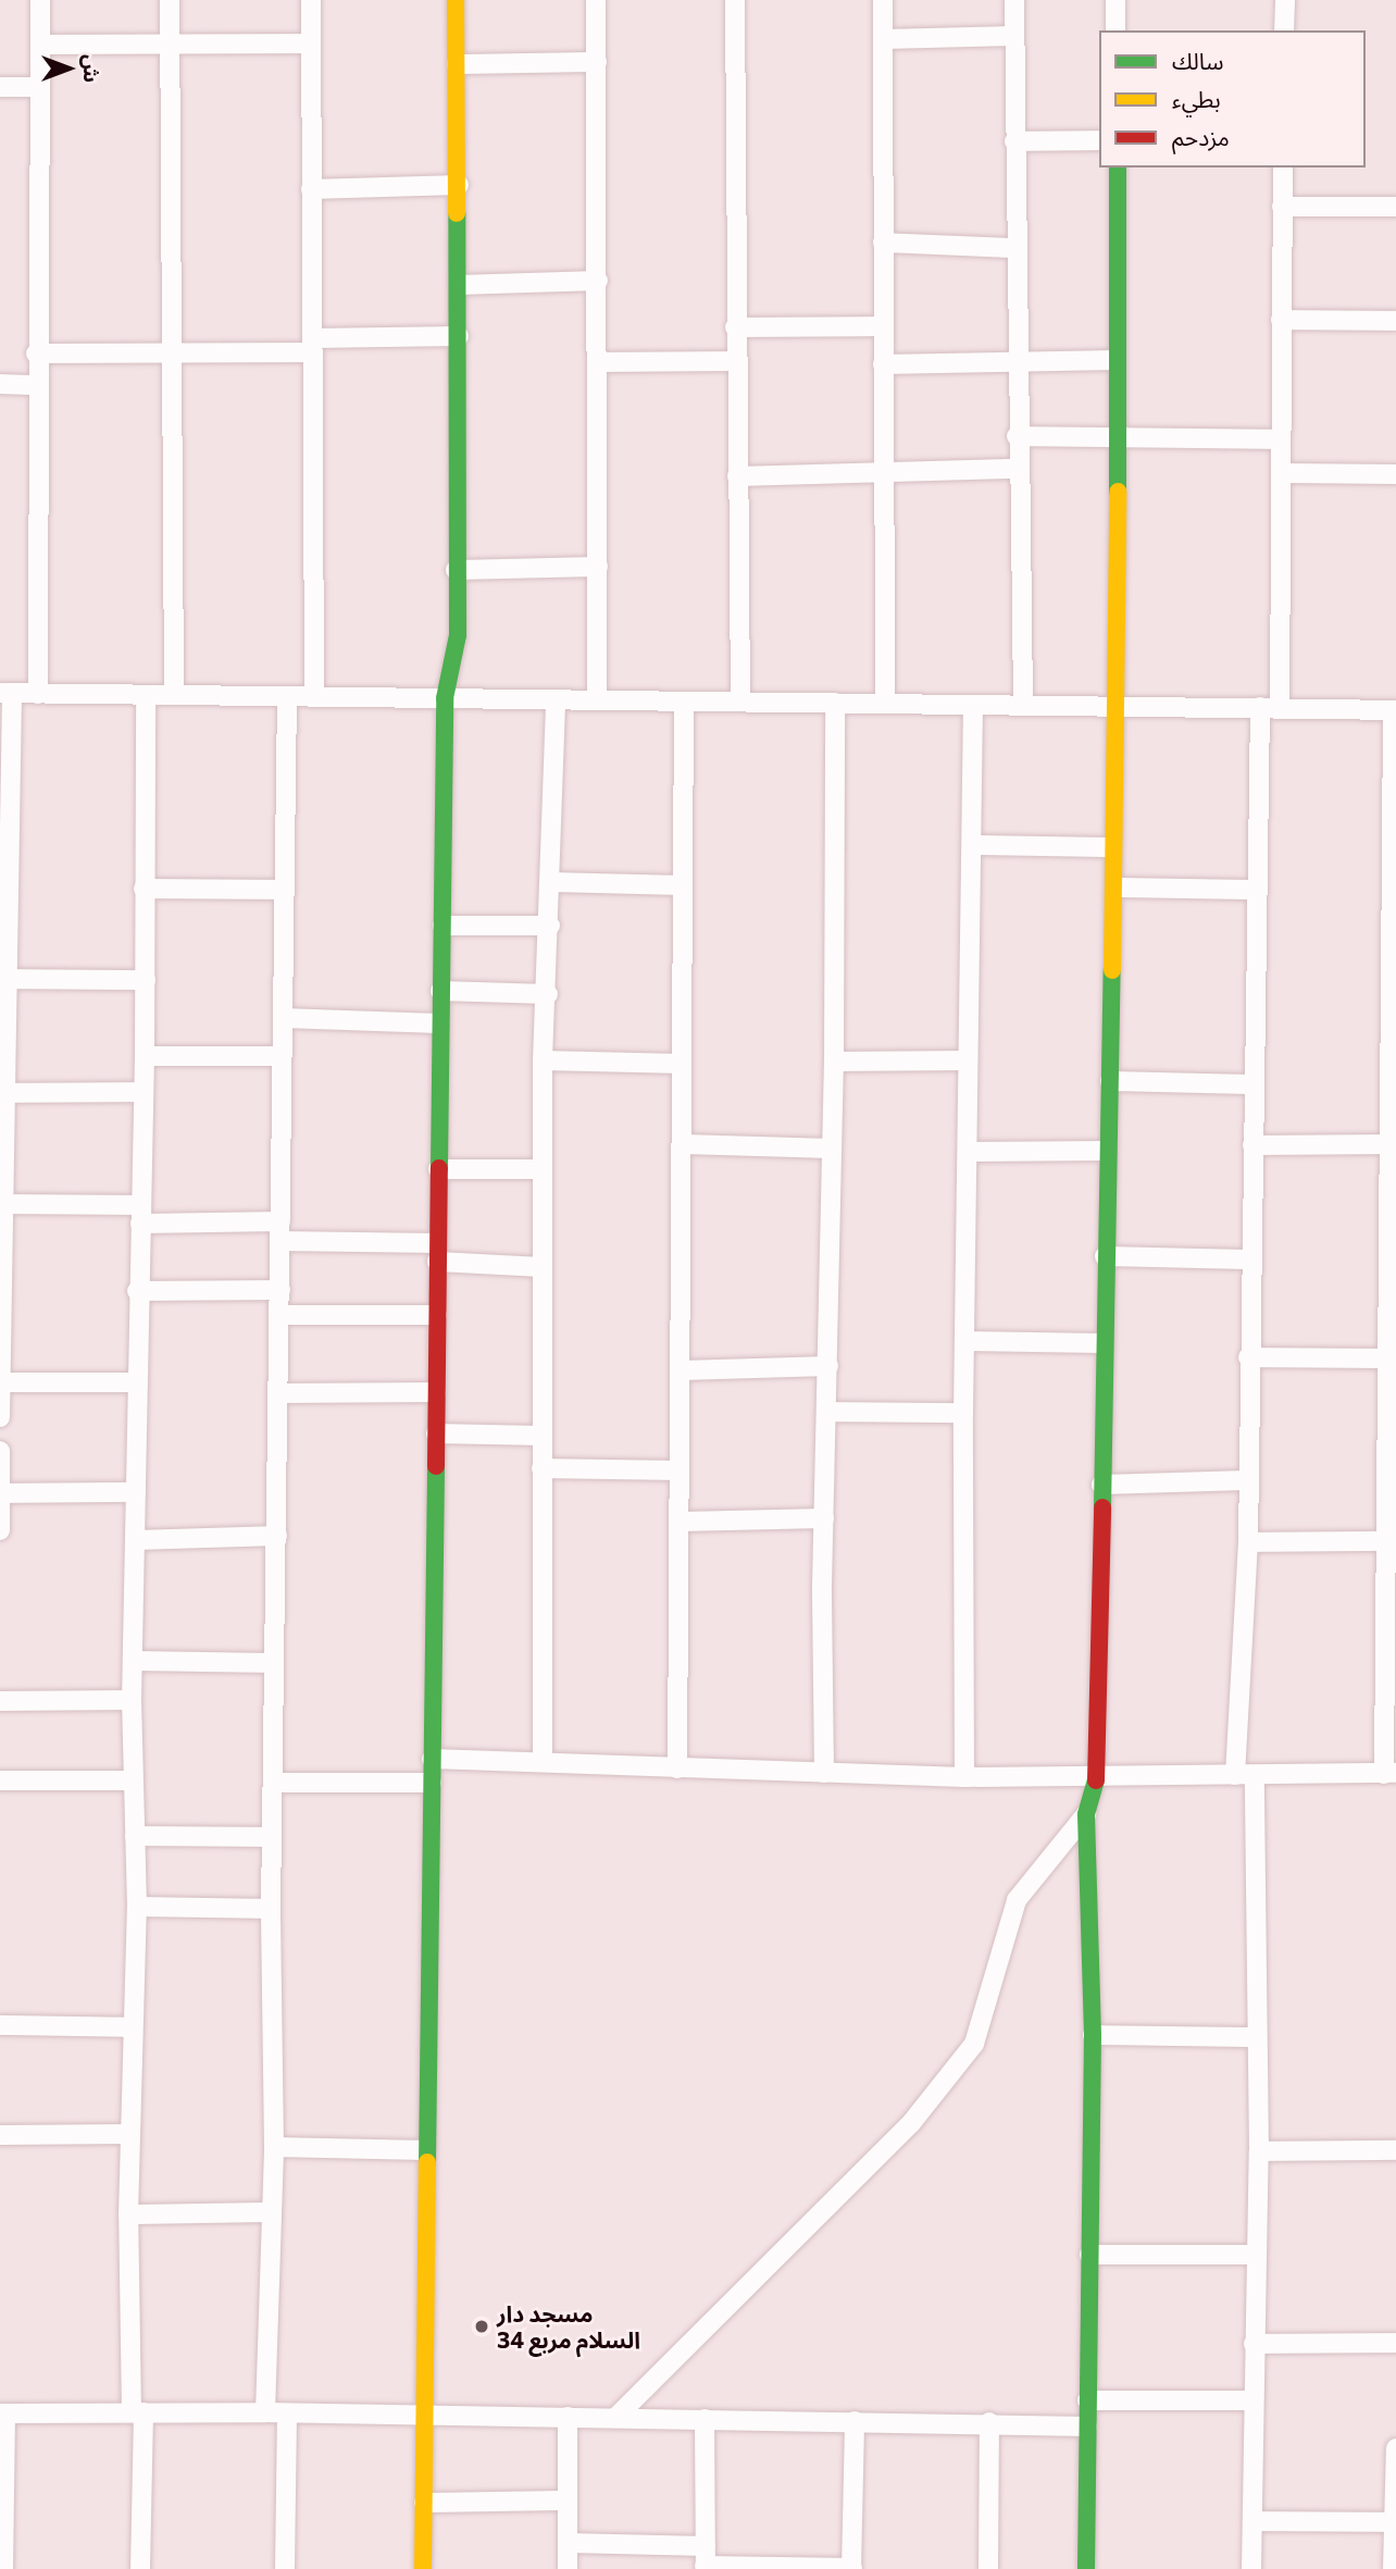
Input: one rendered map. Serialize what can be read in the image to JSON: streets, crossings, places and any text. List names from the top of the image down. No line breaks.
{"places":["مسجد دار السلام مربع 34"],"legend":["سالك","بطيء","مزدحم"],"north":"right"}
